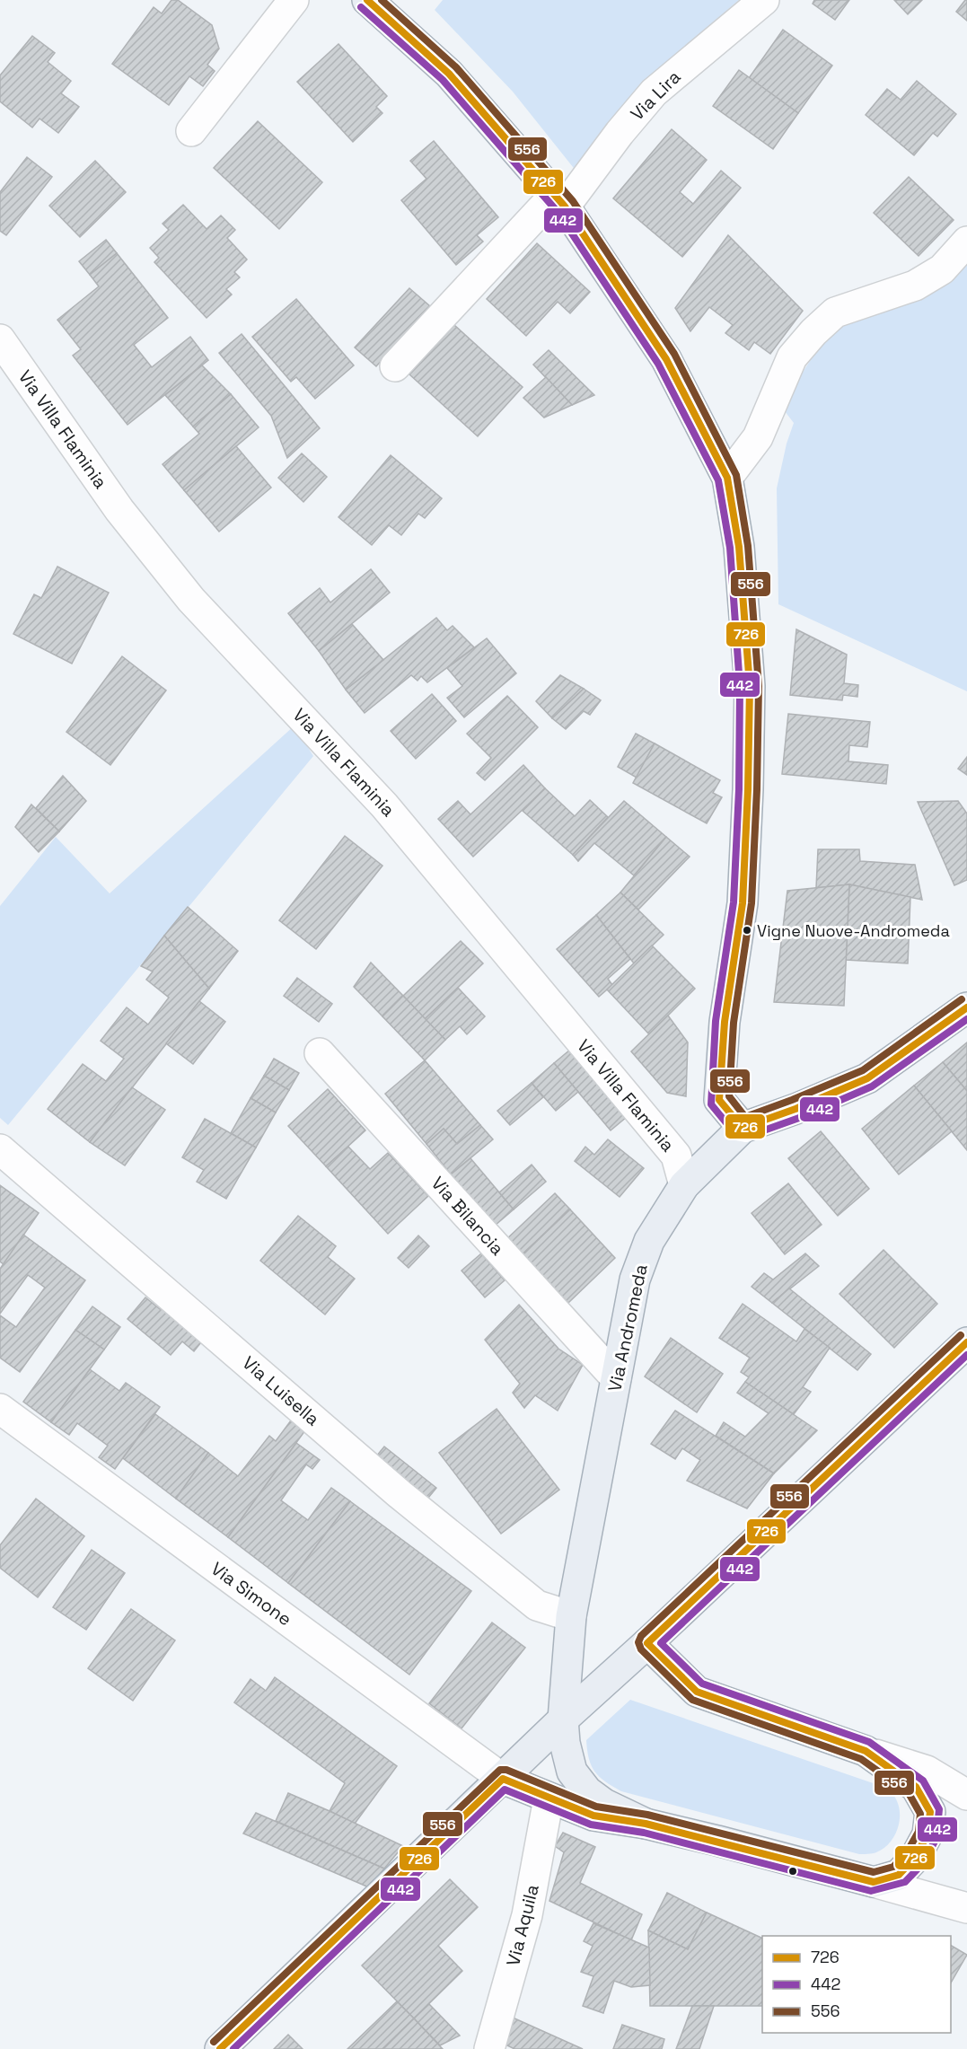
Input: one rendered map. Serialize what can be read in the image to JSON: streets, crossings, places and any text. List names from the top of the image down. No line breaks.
{"streets":{"main road":["Via Andromeda"],"street":["Via Lira","Via Villa Flaminia","Via Bilancia","Via Luisella","Via Simone","Via Aquila"]},"crossings":[["Via Villa Flaminia","Via Andromeda"],["Via Bilancia","Via Andromeda"],["Via Andromeda","Via Luisella"]],"places":["Vigne Nuove-Andromeda"],"lines":["transit line 726","transit line 556","transit line 442"],"legend":["726","442","556"]}
